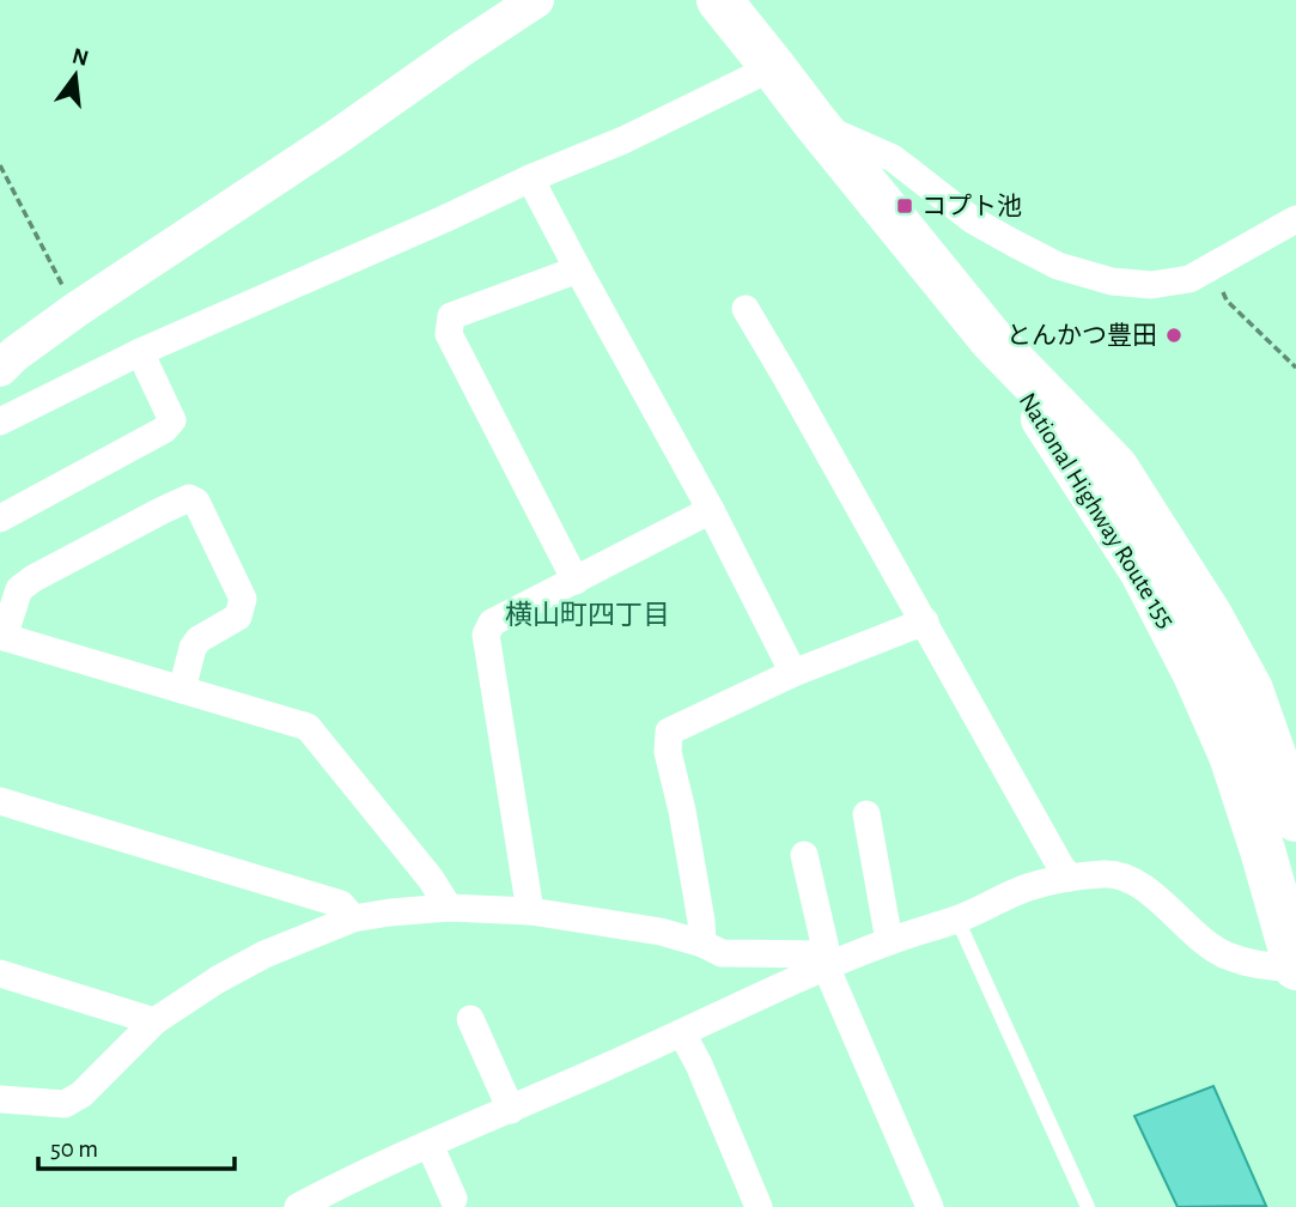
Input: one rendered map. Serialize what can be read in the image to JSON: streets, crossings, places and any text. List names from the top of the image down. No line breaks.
{"streets":{"highway":["National Highway Route 155"]},"districts":["横山町四丁目"],"places":{"transit":["コプト池"],"other":["とんかつ豊田"]},"scale_bar":"50 m","north":"top"}
